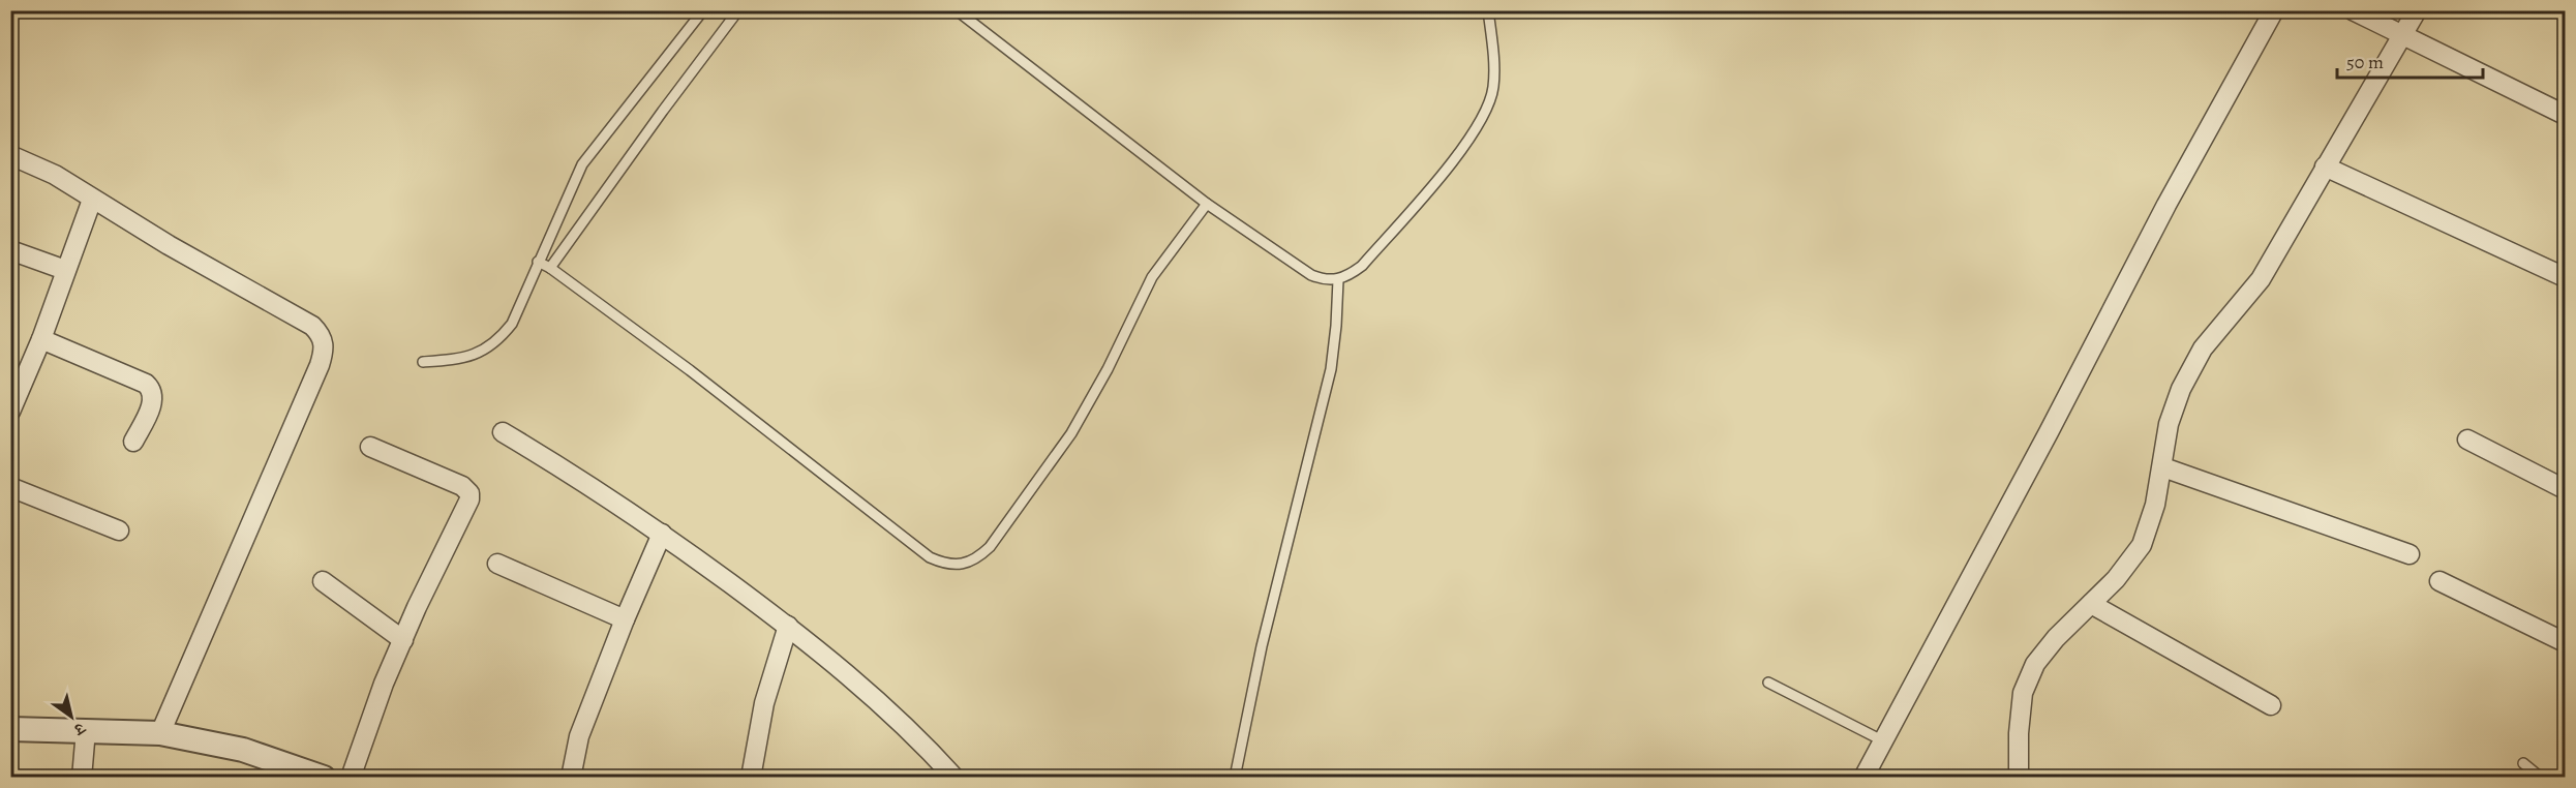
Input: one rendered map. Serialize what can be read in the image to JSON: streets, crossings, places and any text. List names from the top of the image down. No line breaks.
{"scale_bar":"50 m","north":"bottom right"}
